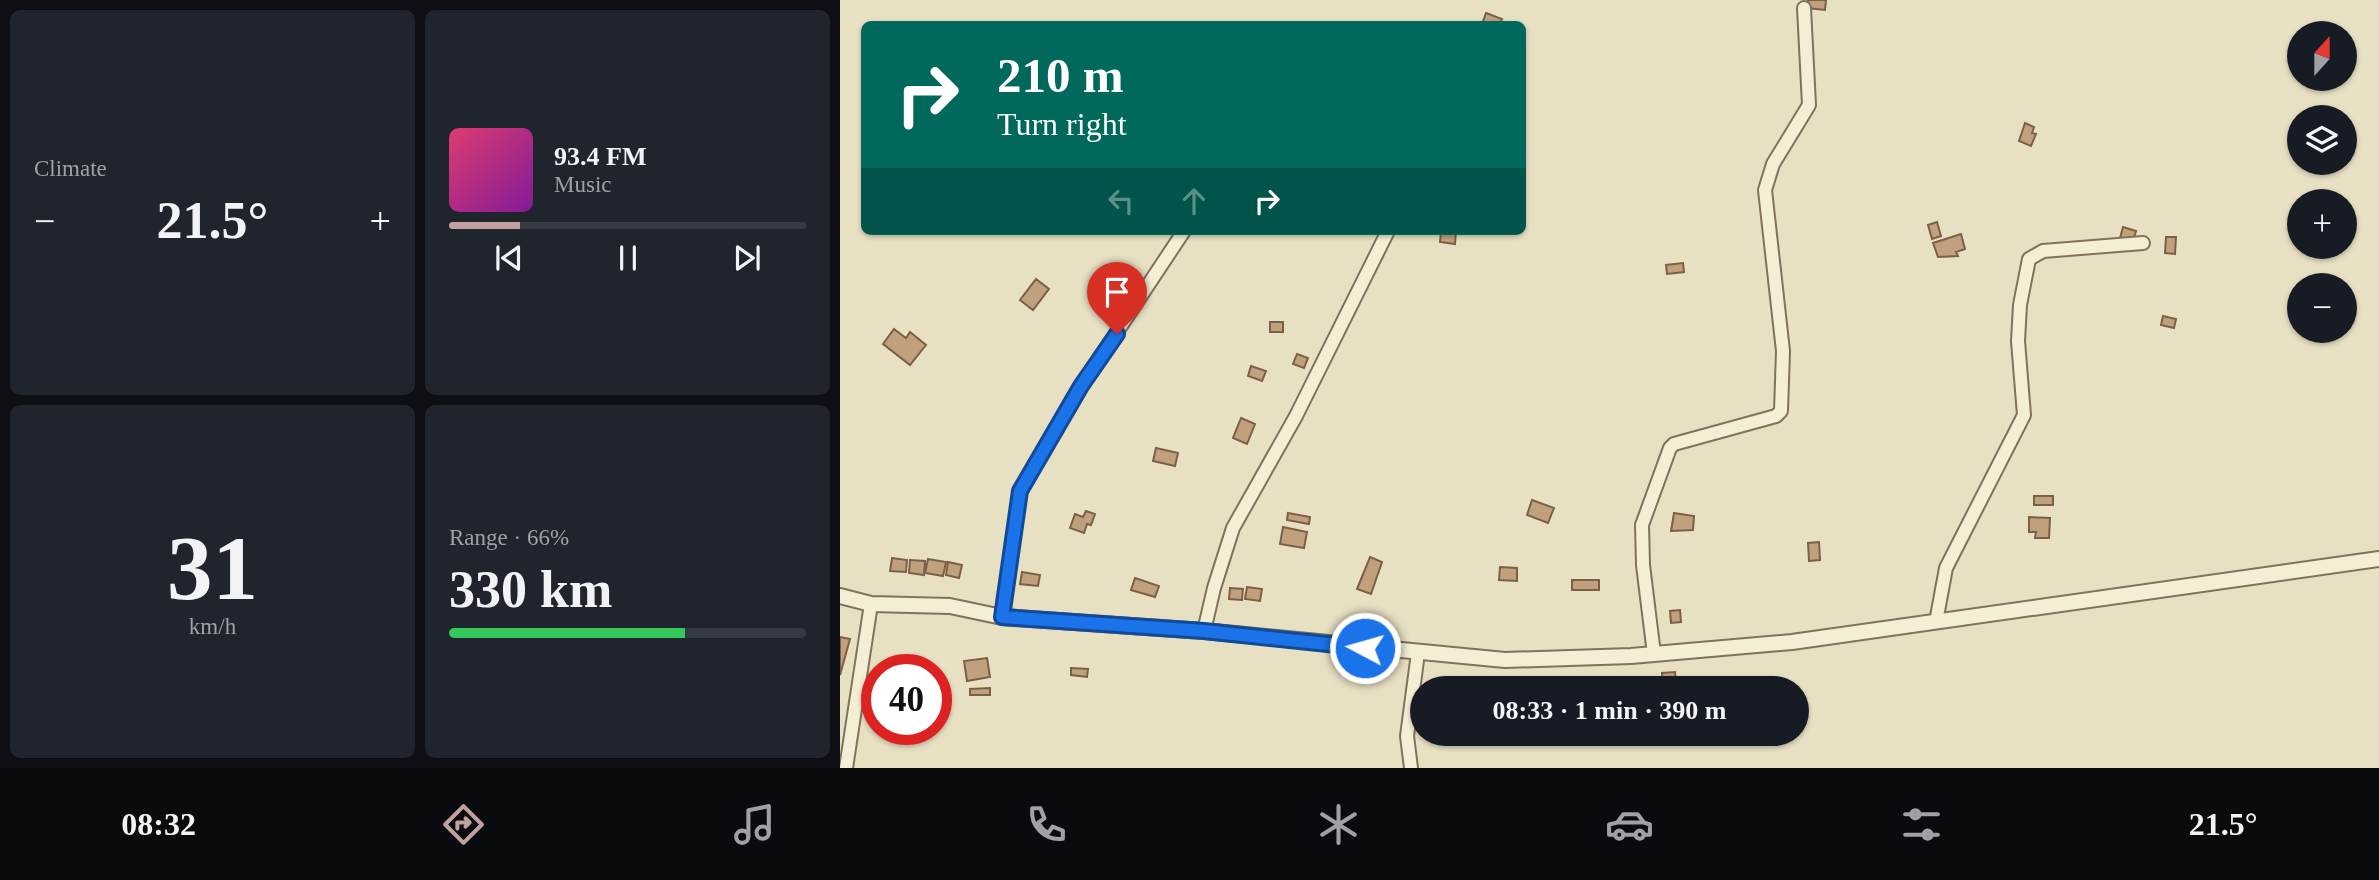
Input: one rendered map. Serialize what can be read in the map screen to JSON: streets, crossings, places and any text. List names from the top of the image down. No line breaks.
{"north":"top","page":{"tile":["Climate",["31","km/h"],["Range · 66%","330 km"]],"map_buttons":["+","−"],"turn":["210 m","Turn right"],"song":["93.4 FM","Music"],"heat":["−","21.5°","+"],"limit":"40","trip":"08:33 · 1 min · 390 m","tabs":["08:32","21.5°"]}}
